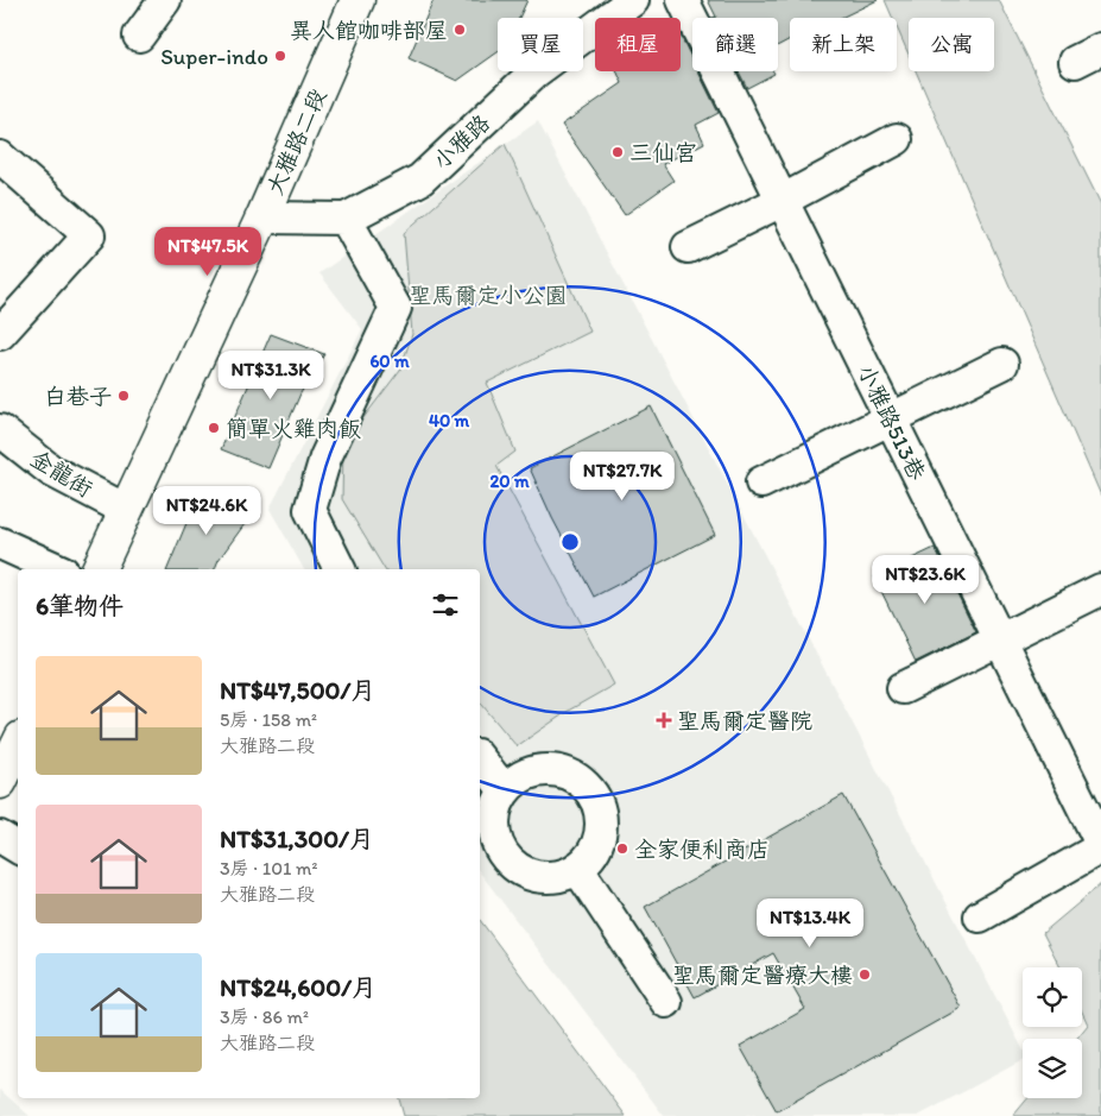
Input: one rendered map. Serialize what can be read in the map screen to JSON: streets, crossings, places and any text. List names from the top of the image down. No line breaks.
{"streets":{"main road":["大雅路二段"],"street":["小雅路","小雅路513巷","金龍街"]},"crossings":[["大雅路二段","小雅路"],["大雅路二段","金龍街"]],"parks":["聖馬爾定小公園"],"places":{"other":["異人館咖啡部屋","Super-indo","三仙宮","白巷子","簡單火雞肉飯","全家便利商店","聖馬爾定醫療大樓"],"health":["聖馬爾定醫院"]},"page":{"chip":["買屋","租屋","篩選","新上架","公寓"],"price":["NT$47.5K","NT$31.3K","NT$27.7K","NT$24.6K","NT$23.6K","NT$13.4K"],"heading":"6筆物件","list":[{"name":"NT$47,500/月","note":"5房 · 158 m² · 大雅路二段"},{"name":"NT$31,300/月","note":"3房 · 101 m² · 大雅路二段"},{"name":"NT$24,600/月","note":"3房 · 86 m² · 大雅路二段"}]},"rings":["60 m","40 m","20 m"]}
